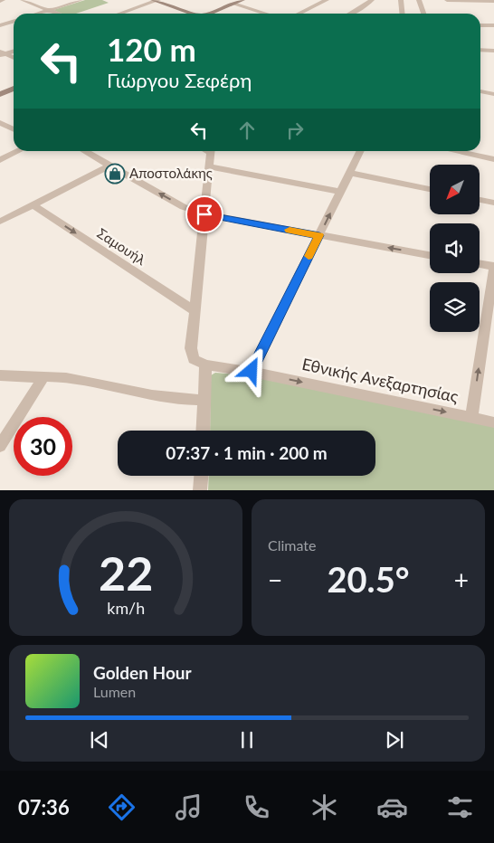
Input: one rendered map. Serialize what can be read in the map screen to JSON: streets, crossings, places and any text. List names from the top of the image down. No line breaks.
{"streets":{"street":["Σαμουήλ","Εθνικής Ανεξαρτησίας"]},"one_way":["Εθνικής Ανεξαρτησίας"],"places":{"shop":["Αποστολάκης"]},"north":"bottom left","page":{"turn":["120 m","Γιώργου Σεφέρη"],"limit":"30","trip":"07:37 · 1 min · 200 m","tile":"Climate","heat":["−","20.5°","+"],"song":["Golden Hour","Lumen"],"tabs":"07:36","gauge":["22","km/h"]}}
